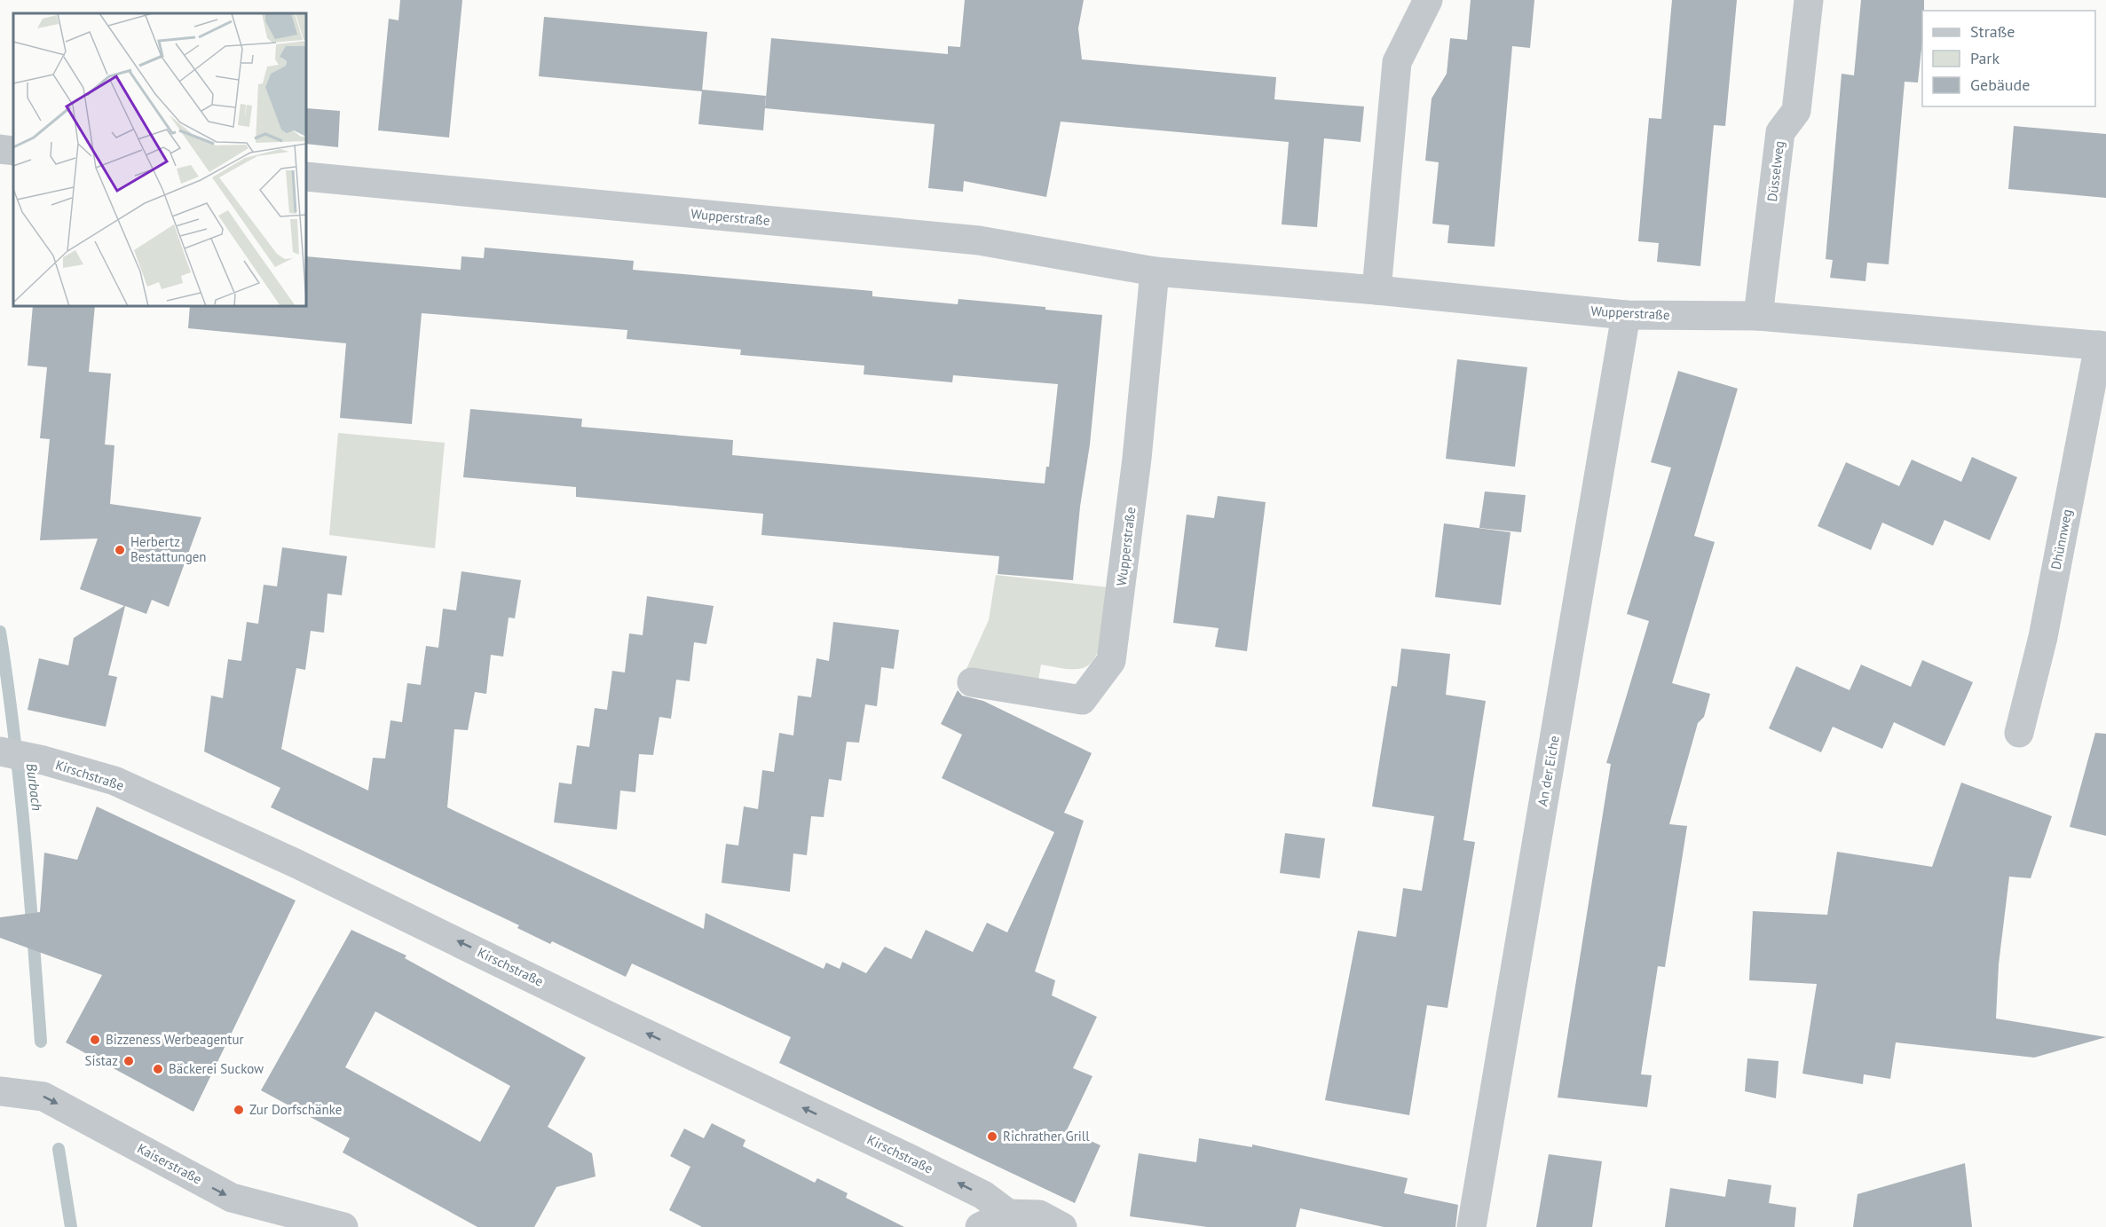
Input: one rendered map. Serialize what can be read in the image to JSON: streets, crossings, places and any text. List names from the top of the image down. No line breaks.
{"streets":{"street":["Düsselweg","Wupperstraße","Dhünnweg","An der Eiche","Kirschstraße","Kaiserstraße"]},"crossings":[["Düsselweg","Wupperstraße"],["Wupperstraße","Dhünnweg"],["Wupperstraße","An der Eiche"]],"one_way":["Kirschstraße","Kaiserstraße"],"water":["Burbach"],"places":["Herbertz Bestattungen","Bizzeness Werbeagentur","Sistaz","Bäckerei Suckow","Zur Dorfschänke","Richrather Grill"],"legend":["Straße","Park","Gebäude"]}
